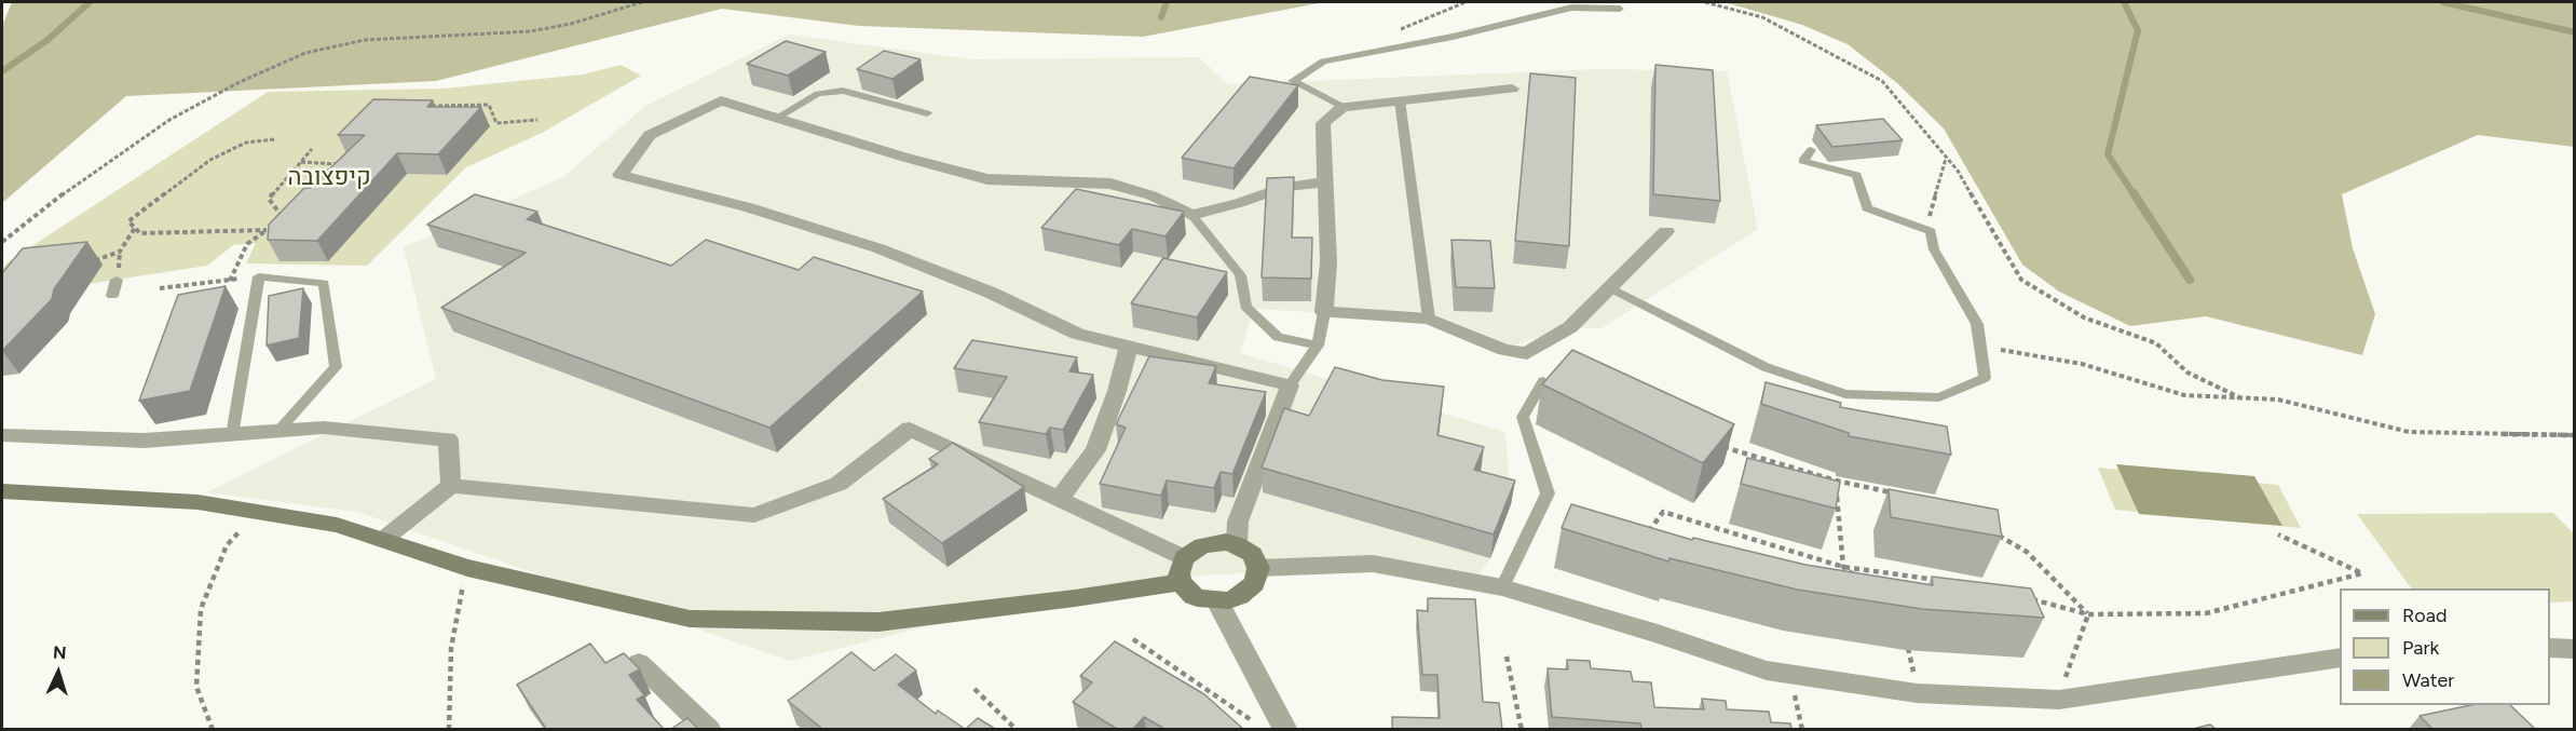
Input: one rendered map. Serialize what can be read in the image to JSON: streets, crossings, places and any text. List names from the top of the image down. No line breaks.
{"parks":["קיפצובה"],"legend":["Road","Park","Water"],"north":"top"}
